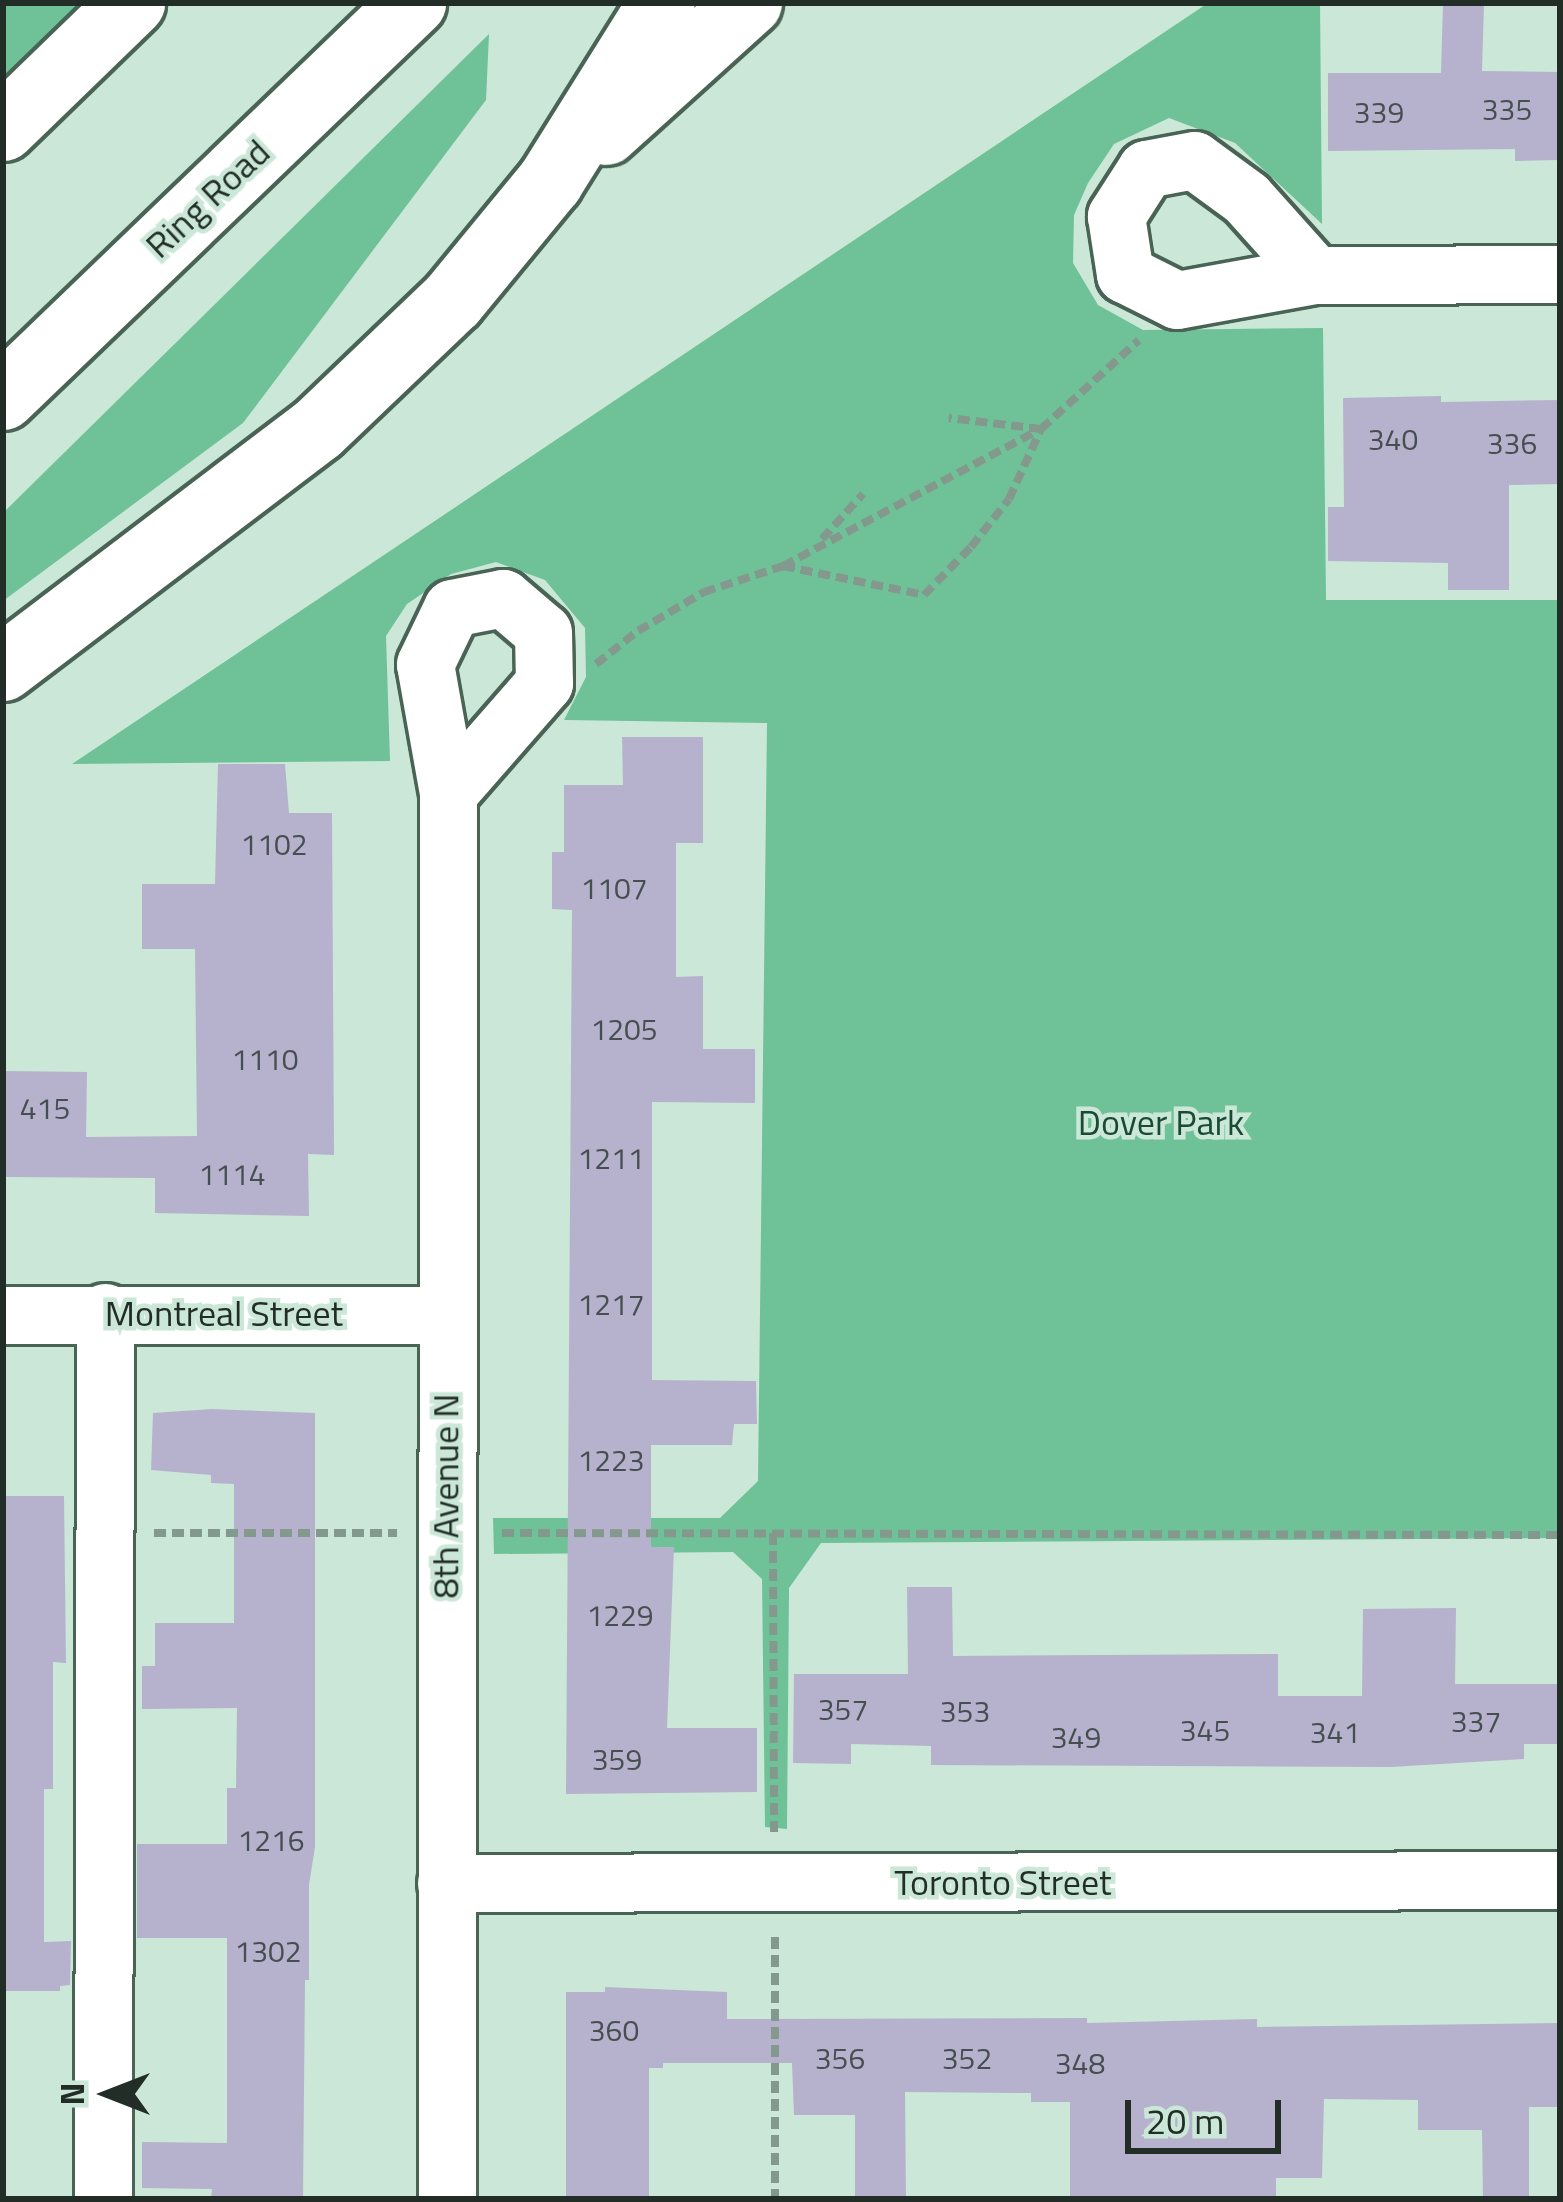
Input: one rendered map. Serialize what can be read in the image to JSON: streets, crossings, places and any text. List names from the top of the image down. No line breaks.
{"streets":{"highway":["Ring Road"],"street":["Montreal Street","8th Avenue N","Toronto Street"]},"crossings":[["Montreal Street","8th Avenue N"],["8th Avenue N","Toronto Street"]],"parks":["Dover Park"],"house_numbers":["335","339","340","336","1102","1107","1205","1110","415","1211","1114","1217","1223","1229","357","353","337","345","341","349","359","1216","1302","360","356","352","348"],"scale_bar":"20 m","north":"left"}
